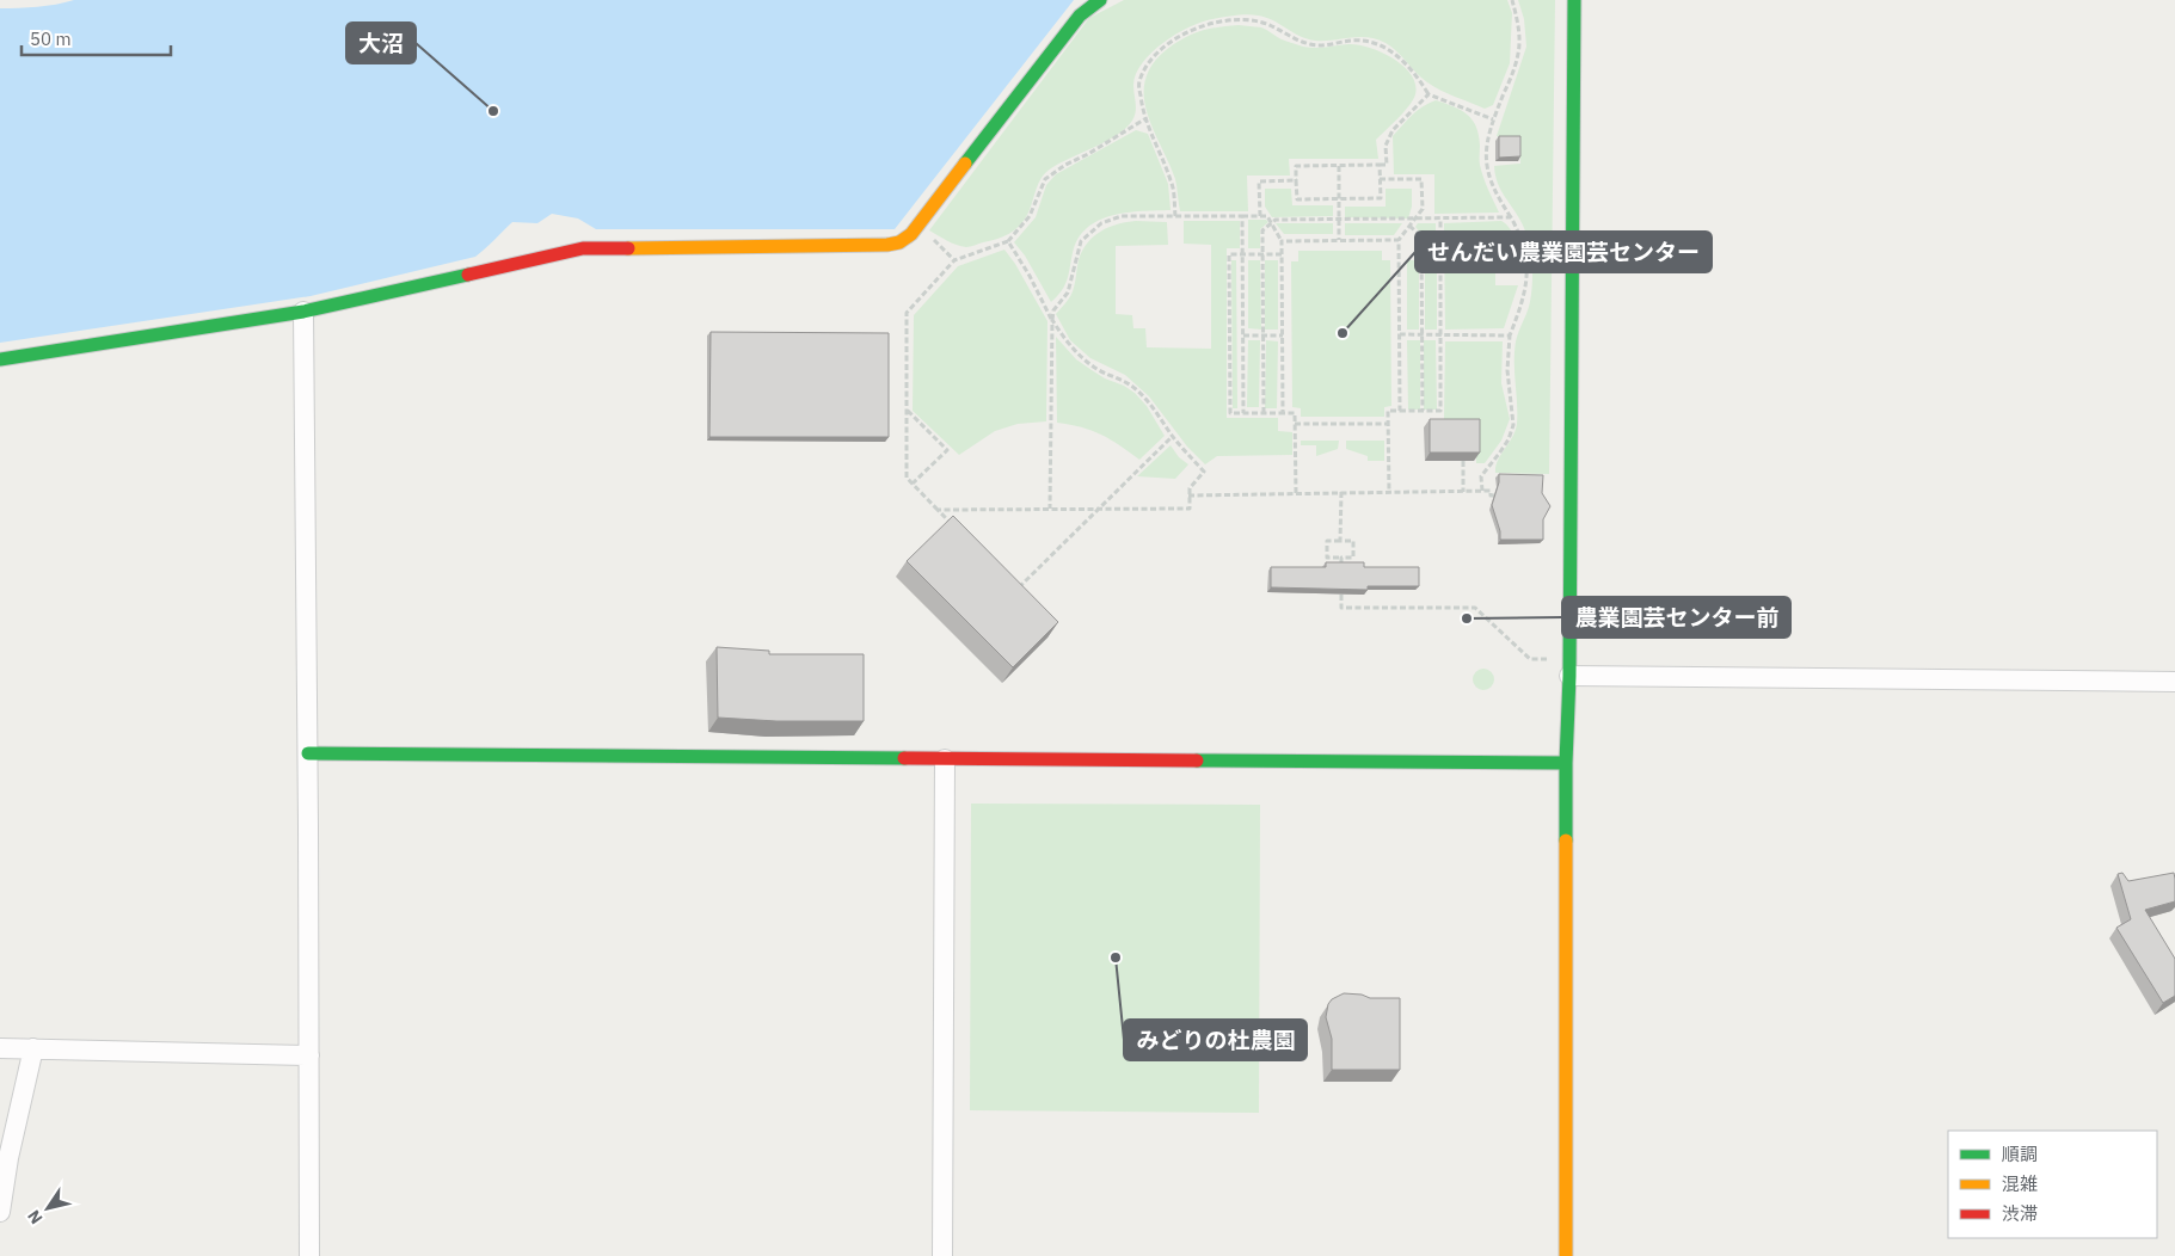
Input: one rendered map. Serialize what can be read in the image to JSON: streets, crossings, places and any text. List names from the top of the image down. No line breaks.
{"places":["大沼","せんだい農業園芸センター","農業園芸センター前","みどりの杜農園"],"legend":["順調","混雑","渋滞"],"scale_bar":"50 m","north":"bottom left"}
